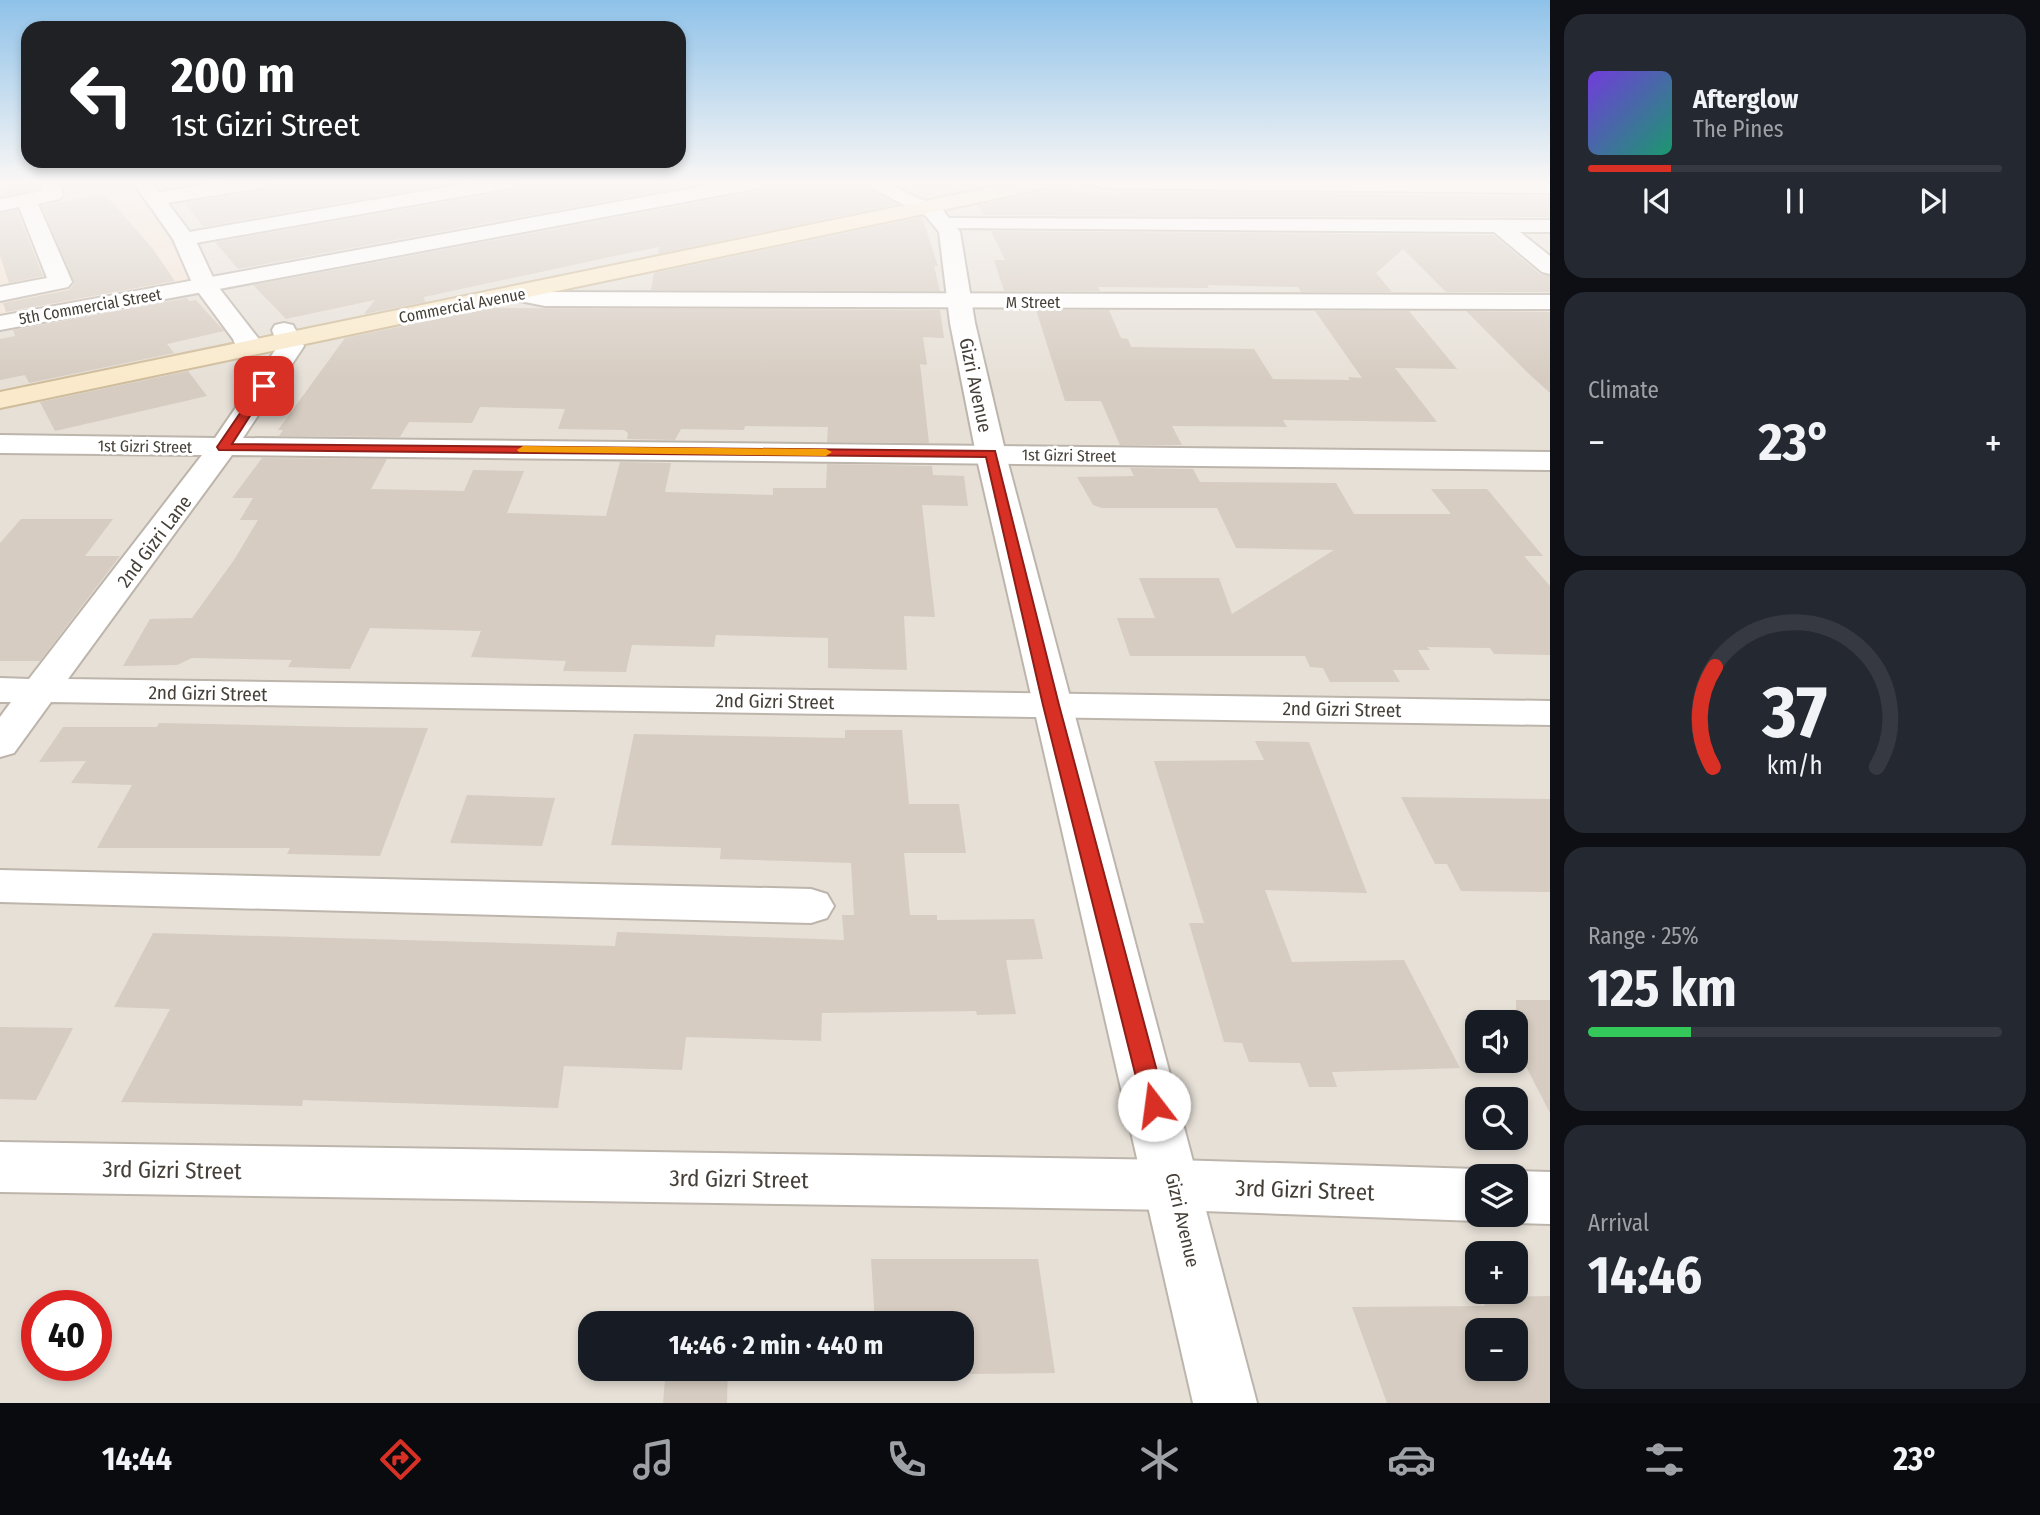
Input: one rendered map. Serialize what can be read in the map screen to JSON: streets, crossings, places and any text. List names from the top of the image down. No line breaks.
{"streets":{"main road":["Commercial Avenue"],"street":["M Street","5th Commercial Street","Gizri Avenue","1st Gizri Street","2nd Gizri Lane","2nd Gizri Street","3rd Gizri Street"]},"crossings":[["M Street","Commercial Avenue"],["M Street","Gizri Avenue"],["Commercial Avenue","2nd Gizri Lane"],["Gizri Avenue","1st Gizri Street"],["Gizri Avenue","2nd Gizri Street"],["Gizri Avenue","3rd Gizri Street"],["1st Gizri Street","2nd Gizri Lane"],["2nd Gizri Lane","2nd Gizri Street"]],"page":{"turn":["200 m","1st Gizri Street"],"song":["Afterglow","The Pines"],"tile":["Climate",["Range · 25%","125 km"],["Arrival","14:46"]],"heat":["−","23°","+"],"map_buttons":["+","−"],"limit":"40","trip":"14:46 · 2 min · 440 m","tabs":["14:44","23°"],"gauge":["37","km/h"]}}
